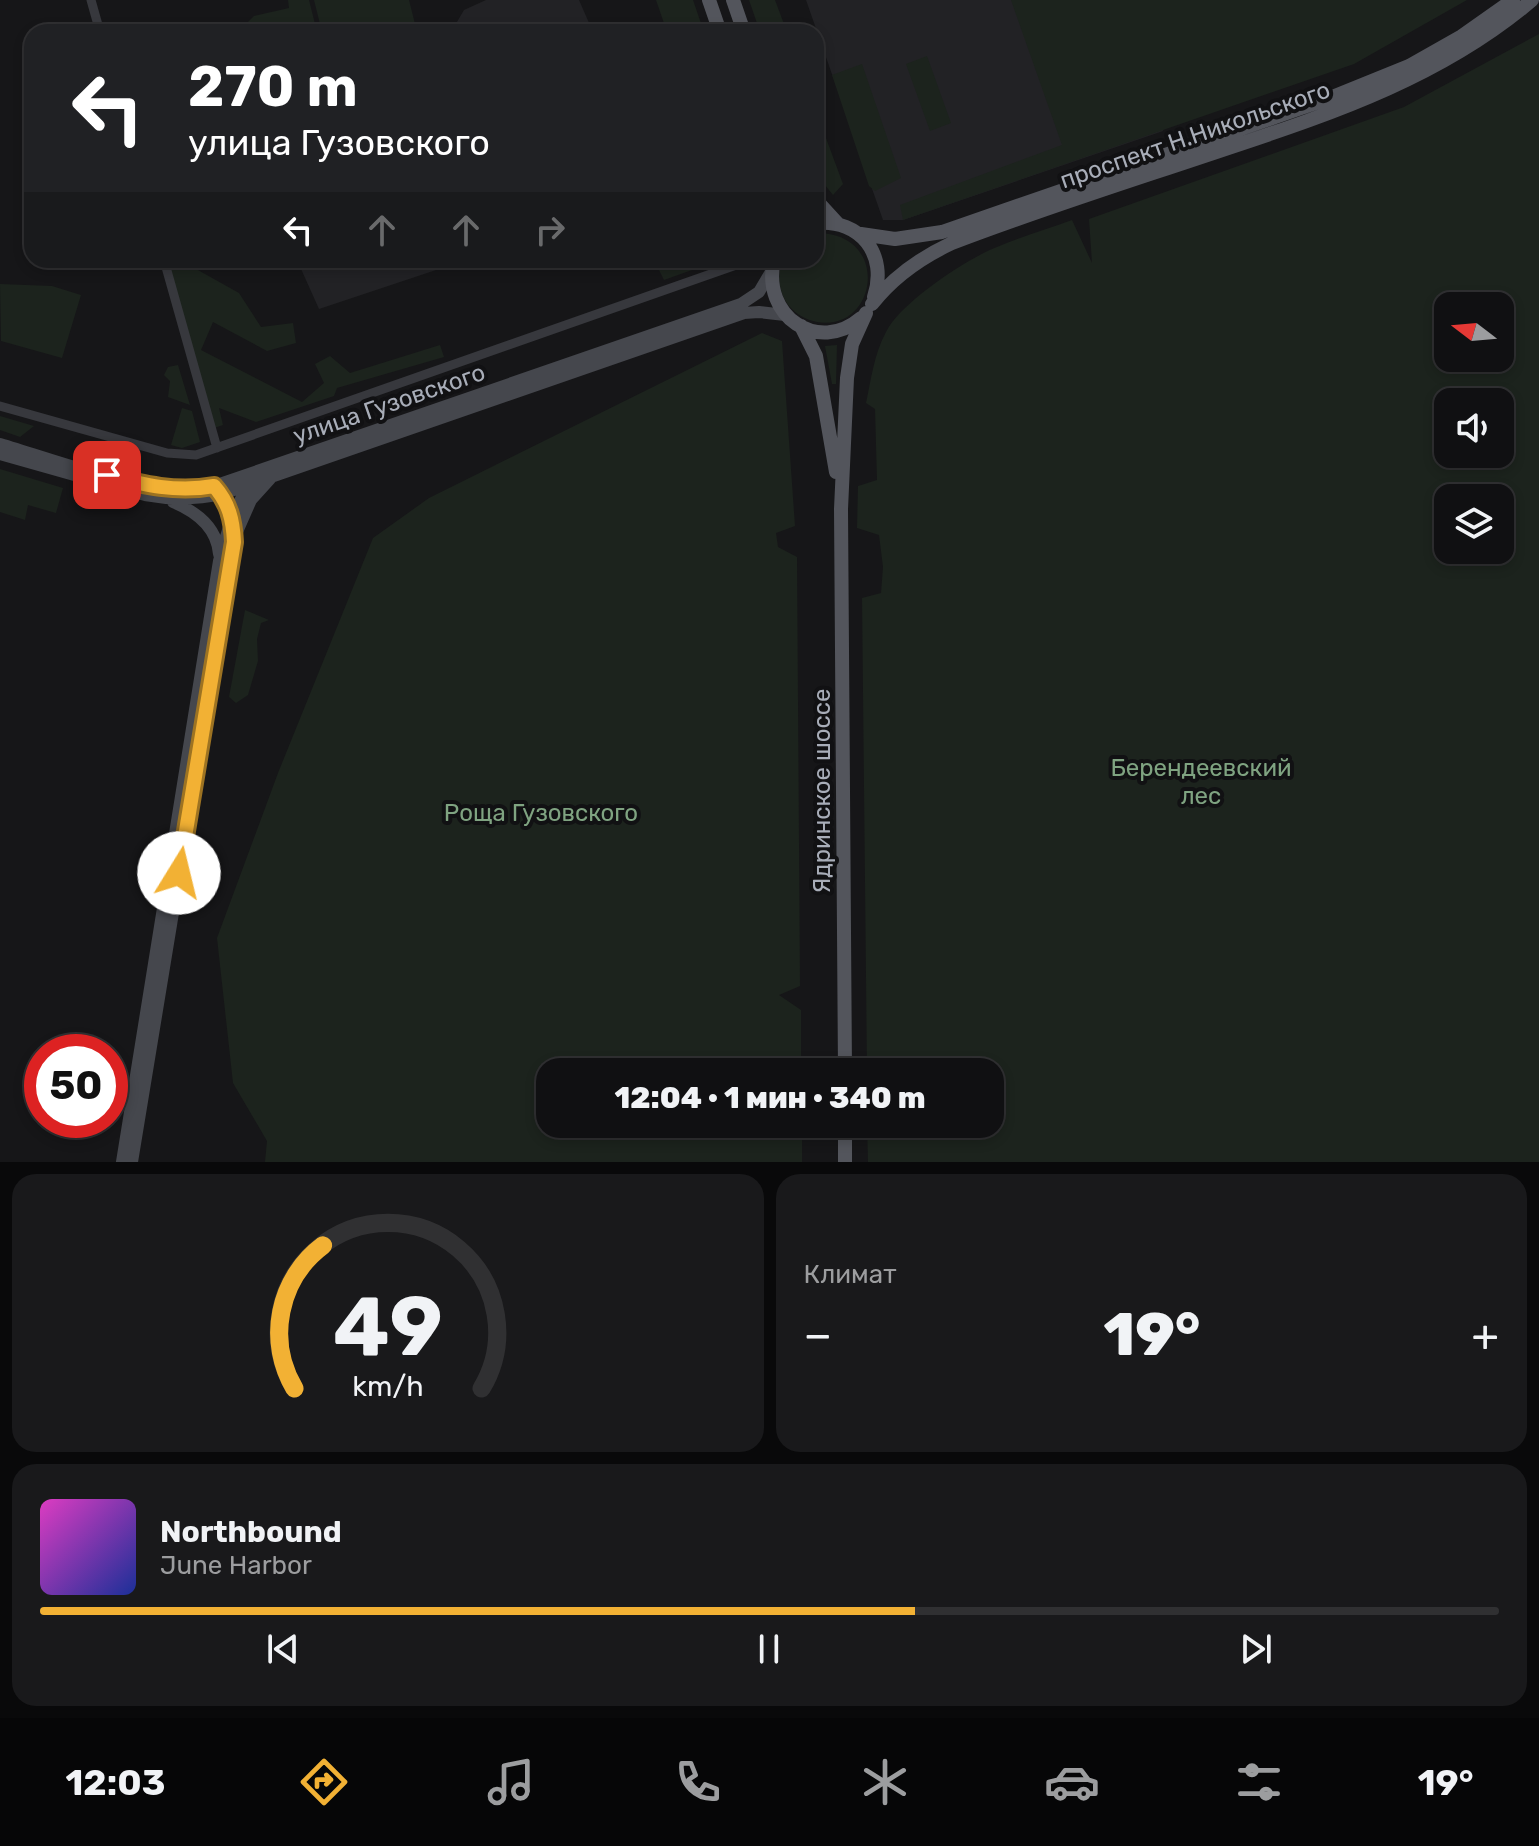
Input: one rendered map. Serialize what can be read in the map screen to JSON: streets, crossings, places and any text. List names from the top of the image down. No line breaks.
{"streets":{"main road":["проспект Н.Никольского","улица Гузовского","Ядринское шоссе"]},"crossings":[["проспект Н.Никольского","Ядринское шоссе"]],"parks":["Берендеевский лес","Роща Гузовского"],"north":"left","page":{"turn":["270 m","улица Гузовского"],"limit":"50","trip":"12:04 · 1 мин · 340 m","tile":"Климат","heat":["−","19°","+"],"song":["Northbound","June Harbor"],"tabs":["12:03","19°"],"gauge":["49","km/h"]}}
